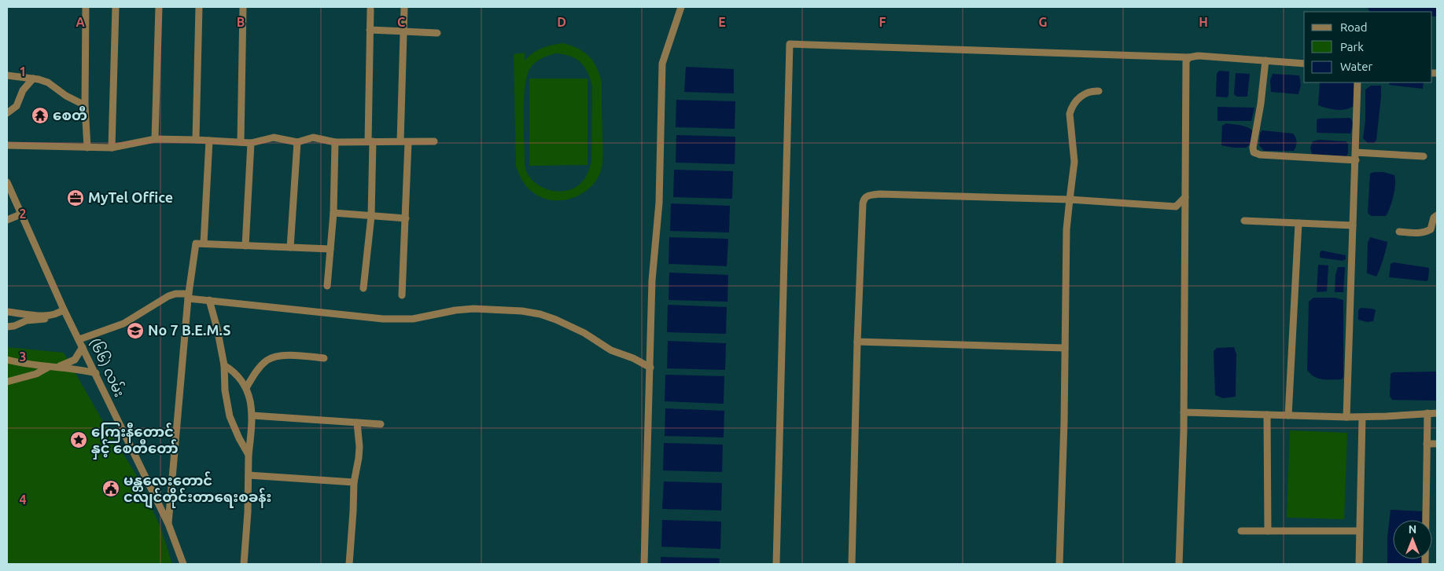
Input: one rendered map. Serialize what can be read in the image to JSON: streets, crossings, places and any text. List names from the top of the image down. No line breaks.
{"streets":{"street":["(၆၆) လမ်း"]},"places":{"temple":["စေတီ"],"office":["MyTel Office"],"school or university":["No 7 B.E.M.S"],"place":["ကြေးနီတောင် နှင့် စေတီတော်"],"public building":["မန္တလေးတောင် ငလျင်တိုင်းတာရေးစခန်း"]},"legend":["Road","Park","Water"],"north":"top","grid":{"columns":["A","B","C","D","E","F","G","H"],"rows":["1","2","3","4"]}}
